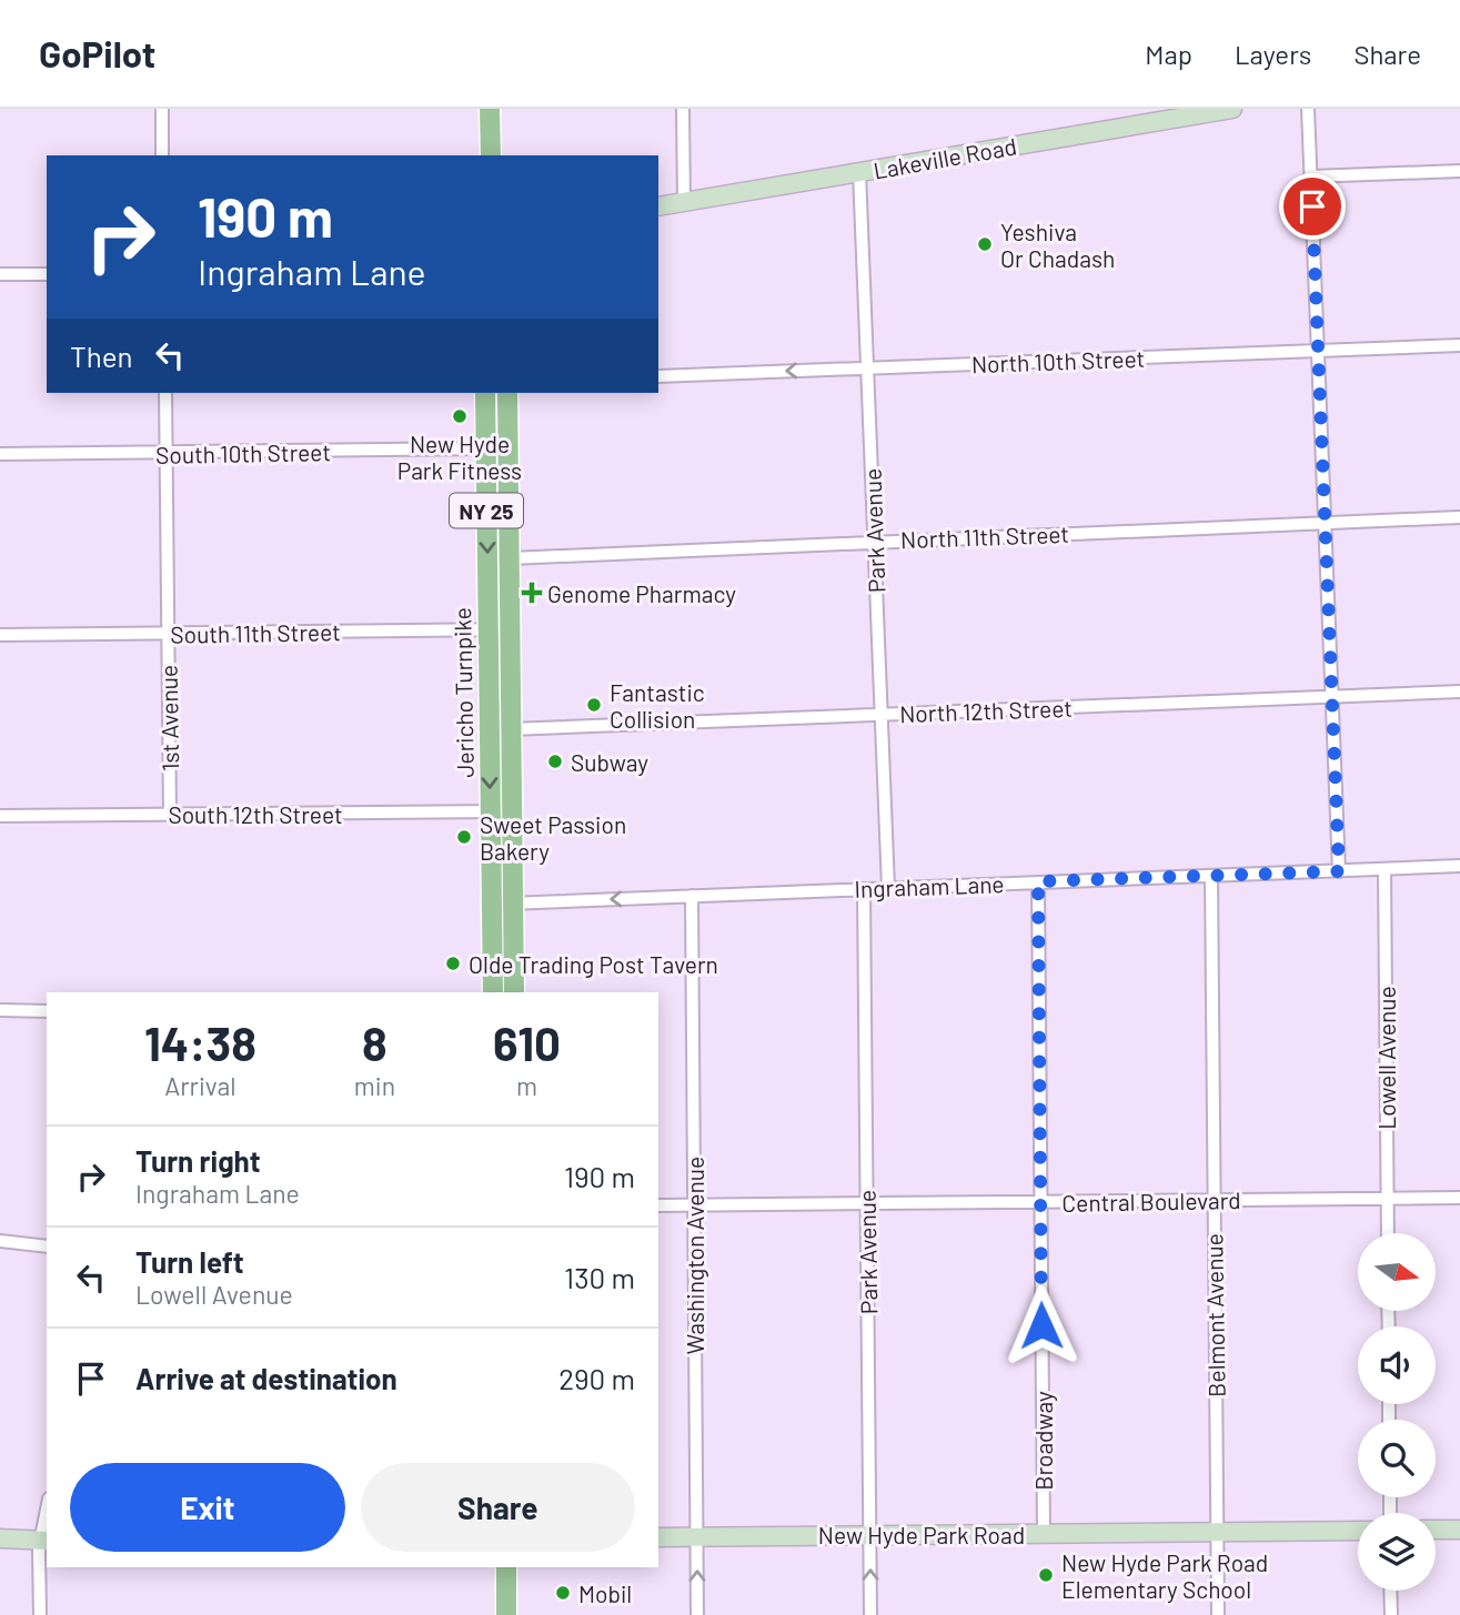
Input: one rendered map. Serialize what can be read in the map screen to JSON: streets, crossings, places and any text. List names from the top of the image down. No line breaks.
{"streets":{"main road":["Lakeville Road","NY 25","Jericho Turnpike","New Hyde Park Road"],"street":["North 10th Street","South 10th Street","Park Avenue","North 11th Street","South 11th Street","North 12th Street","1st Avenue","South 12th Street","Ingraham Lane","Lowell Avenue","Central Boulevard","Washington Avenue","Belmont Avenue","Broadway"]},"crossings":[["Lakeville Road","Park Avenue"],["North 10th Street","Park Avenue"],["South 10th Street","Jericho Turnpike"],["South 10th Street","1st Avenue"],["Park Avenue","North 11th Street"],["Park Avenue","North 12th Street"],["Park Avenue","Ingraham Lane"],["Park Avenue","Central Boulevard"],["Park Avenue","New Hyde Park Road"],["North 11th Street","Jericho Turnpike"],["South 11th Street","Jericho Turnpike"],["South 11th Street","1st Avenue"],["Jericho Turnpike","North 12th Street"],["Jericho Turnpike","South 12th Street"],["Jericho Turnpike","Ingraham Lane"],["1st Avenue","South 12th Street"],["Ingraham Lane","Lowell Avenue"],["Ingraham Lane","Washington Avenue"],["Ingraham Lane","Belmont Avenue"],["Ingraham Lane","Broadway"],["Lowell Avenue","Central Boulevard"],["Central Boulevard","Washington Avenue"],["Central Boulevard","Belmont Avenue"],["Central Boulevard","Broadway"],["Washington Avenue","New Hyde Park Road"],["Belmont Avenue","New Hyde Park Road"],["Broadway","New Hyde Park Road"]],"places":{"other":["Yeshiva Or Chadash","New Hyde Park Fitness","Fantastic Collision","Subway","Sweet Passion Bakery","Olde Trading Post Tavern","New Hyde Park Road Elementary School","Mobil"],"health":["Genome Pharmacy"]},"north":"right","page":{"header":"GoPilot","nav":["Map","Layers","Share"],"turn":["190 m","Ingraham Lane"],"then":"Then","eta":["14:38","Arrival","8","min","610","m"],"list":[{"name":"Turn right","note":"Ingraham Lane","value":"190 m"},{"name":"Turn left","note":"Lowell Avenue","value":"130 m"},{"name":"Arrive at destination","value":"290 m"}],"buttons":["Exit","Share"]}}
